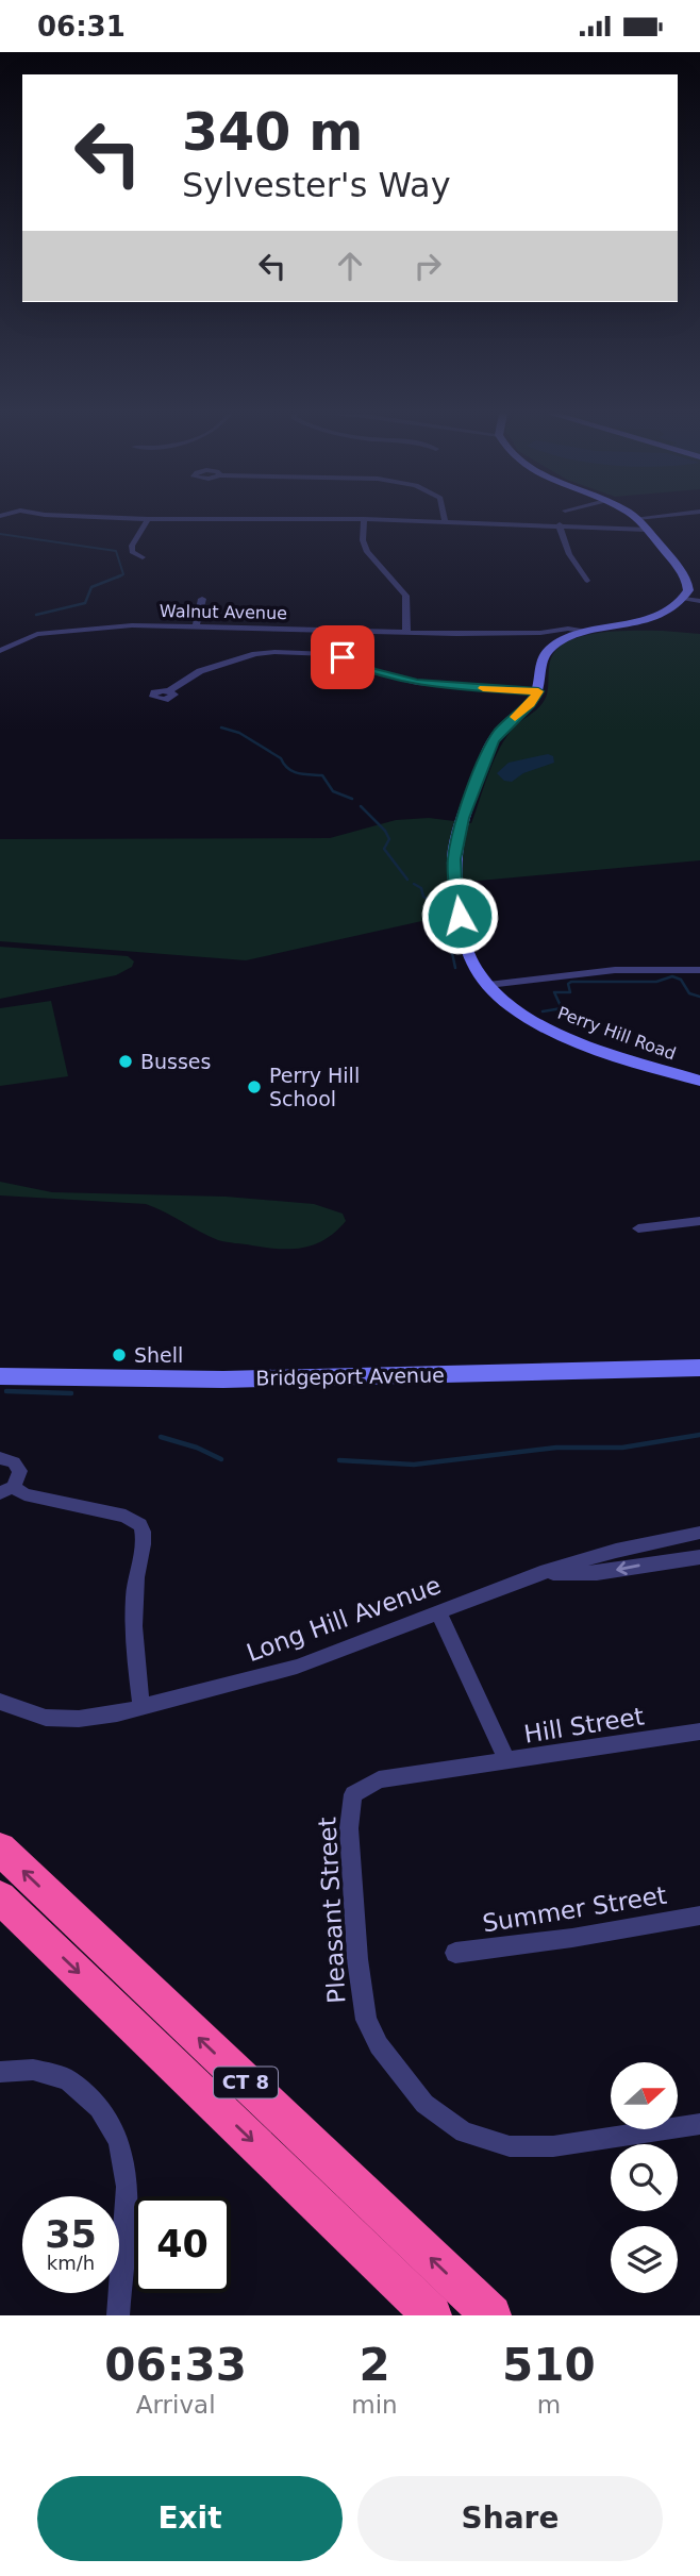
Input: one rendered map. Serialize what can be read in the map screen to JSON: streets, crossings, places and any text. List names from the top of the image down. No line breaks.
{"streets":{"highway":["CT 8"],"street":["Walnut Avenue","Perry Hill Road","Bridgeport Avenue","Long Hill Avenue","Hill Street","Summer Street","Pleasant Street"]},"crossings":[["Long Hill Avenue","Hill Street"],["Hill Street","Pleasant Street"]],"places":["Busses","Perry Hill School","Shell"],"north":"right","page":{"status":"06:31","turn":["340 m","Sylvester's Way"],"speed":"35 km/h","limit":"40","eta":["06:33","Arrival","2","min","510","m"],"buttons":["Exit","Share"]}}
